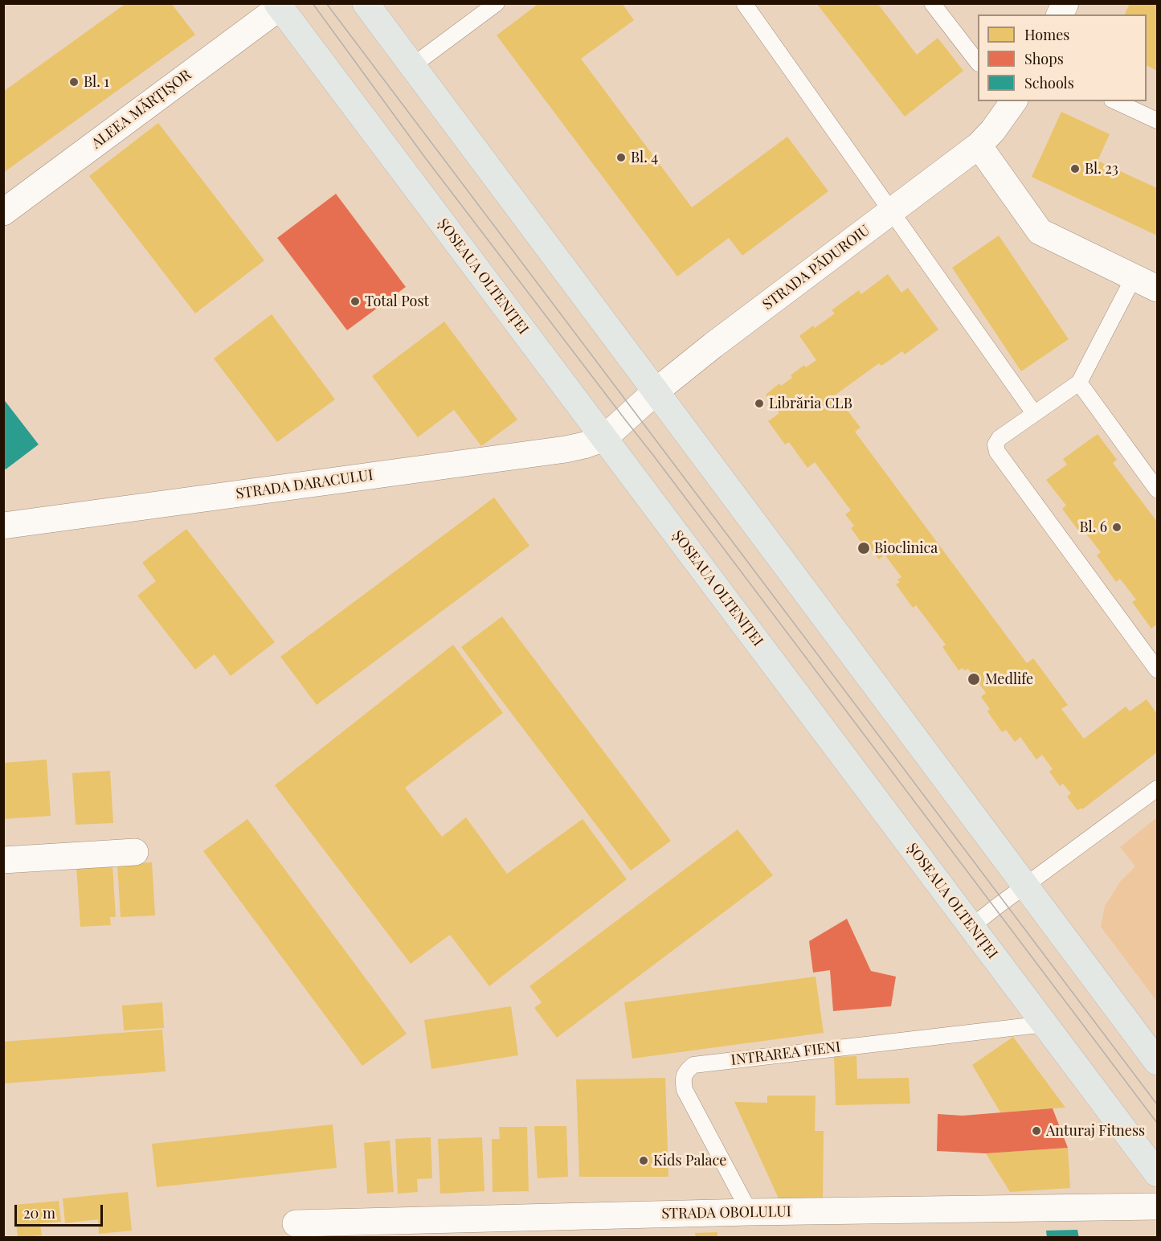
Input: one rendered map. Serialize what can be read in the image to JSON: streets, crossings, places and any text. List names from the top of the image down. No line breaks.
{"streets":{"main road":["ȘOSEAUA OLTENIȚEI"],"street":["ALEEA MĂRȚIȘOR","STRADA PĂDUROIU","STRADA DARACULUI","STRADA OBOLULUI"],"lane":["INTRAREA FIENI"]},"crossings":[["ALEEA MĂRȚIȘOR","ȘOSEAUA OLTENIȚEI"],["STRADA PĂDUROIU","ȘOSEAUA OLTENIȚEI"],["STRADA PĂDUROIU","STRADA DARACULUI"],["ȘOSEAUA OLTENIȚEI","STRADA DARACULUI"],["ȘOSEAUA OLTENIȚEI","INTRAREA FIENI"],["INTRAREA FIENI","STRADA OBOLULUI"]],"places":["Bl. 1","Bl. 4","Bl. 23","Total Post","Librăria CLB","Bl. 6","Bioclinica","Medlife","Anturaj Fitness","Kids Palace"],"legend":["Homes","Shops","Schools"],"scale_bar":"20 m"}
